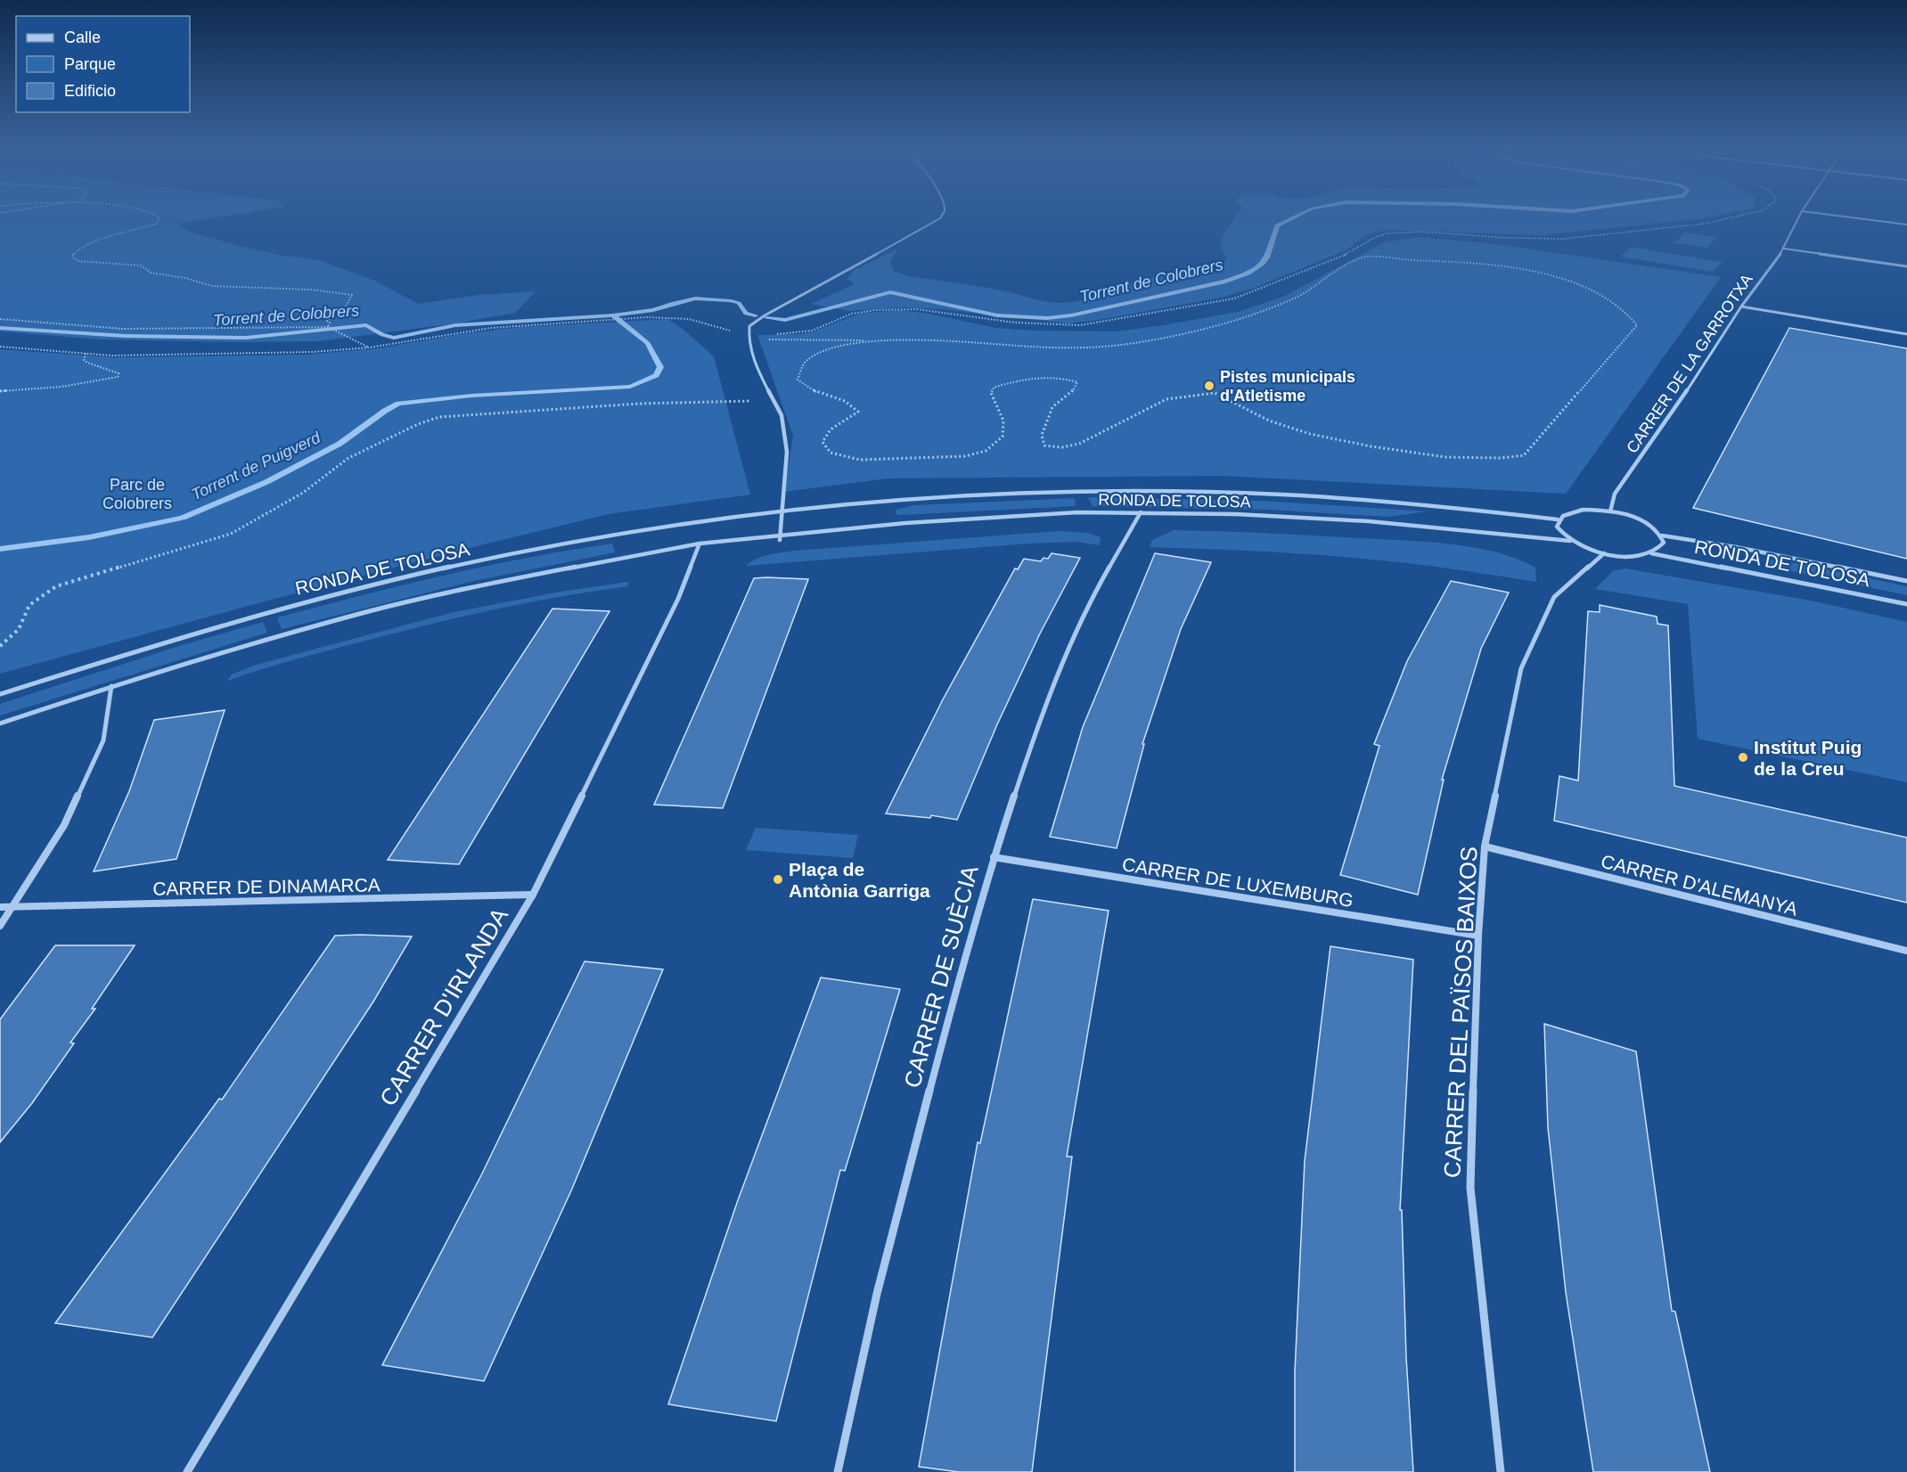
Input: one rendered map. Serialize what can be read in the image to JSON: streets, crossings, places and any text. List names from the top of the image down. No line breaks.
{"streets":{"street":["CARRER DE LA GARROTXA","RONDA DE TOLOSA","CARRER DE LUXEMBURG","CARRER D'ALEMANYA","CARRER DE DINAMARCA","CARRER DE SUÈCIA","CARRER D'IRLANDA","CARRER DEL PAÏSOS BAIXOS"]},"crossings":[["RONDA DE TOLOSA","CARRER DE SUÈCIA"],["RONDA DE TOLOSA","CARRER D'IRLANDA"],["RONDA DE TOLOSA","CARRER DEL PAÏSOS BAIXOS"],["CARRER DE LUXEMBURG","CARRER DE SUÈCIA"],["CARRER DE LUXEMBURG","CARRER DEL PAÏSOS BAIXOS"],["CARRER D'ALEMANYA","CARRER DEL PAÏSOS BAIXOS"],["CARRER DE DINAMARCA","CARRER D'IRLANDA"]],"water":["Torrent de Colobrers","Torrent de Puigverd"],"parks":["Parc de Colobrers"],"places":["Pistes municipals d'Atletisme","Institut Puig de la Creu","Plaça de Antònia Garriga"],"legend":["Calle","Parque","Edificio"]}
